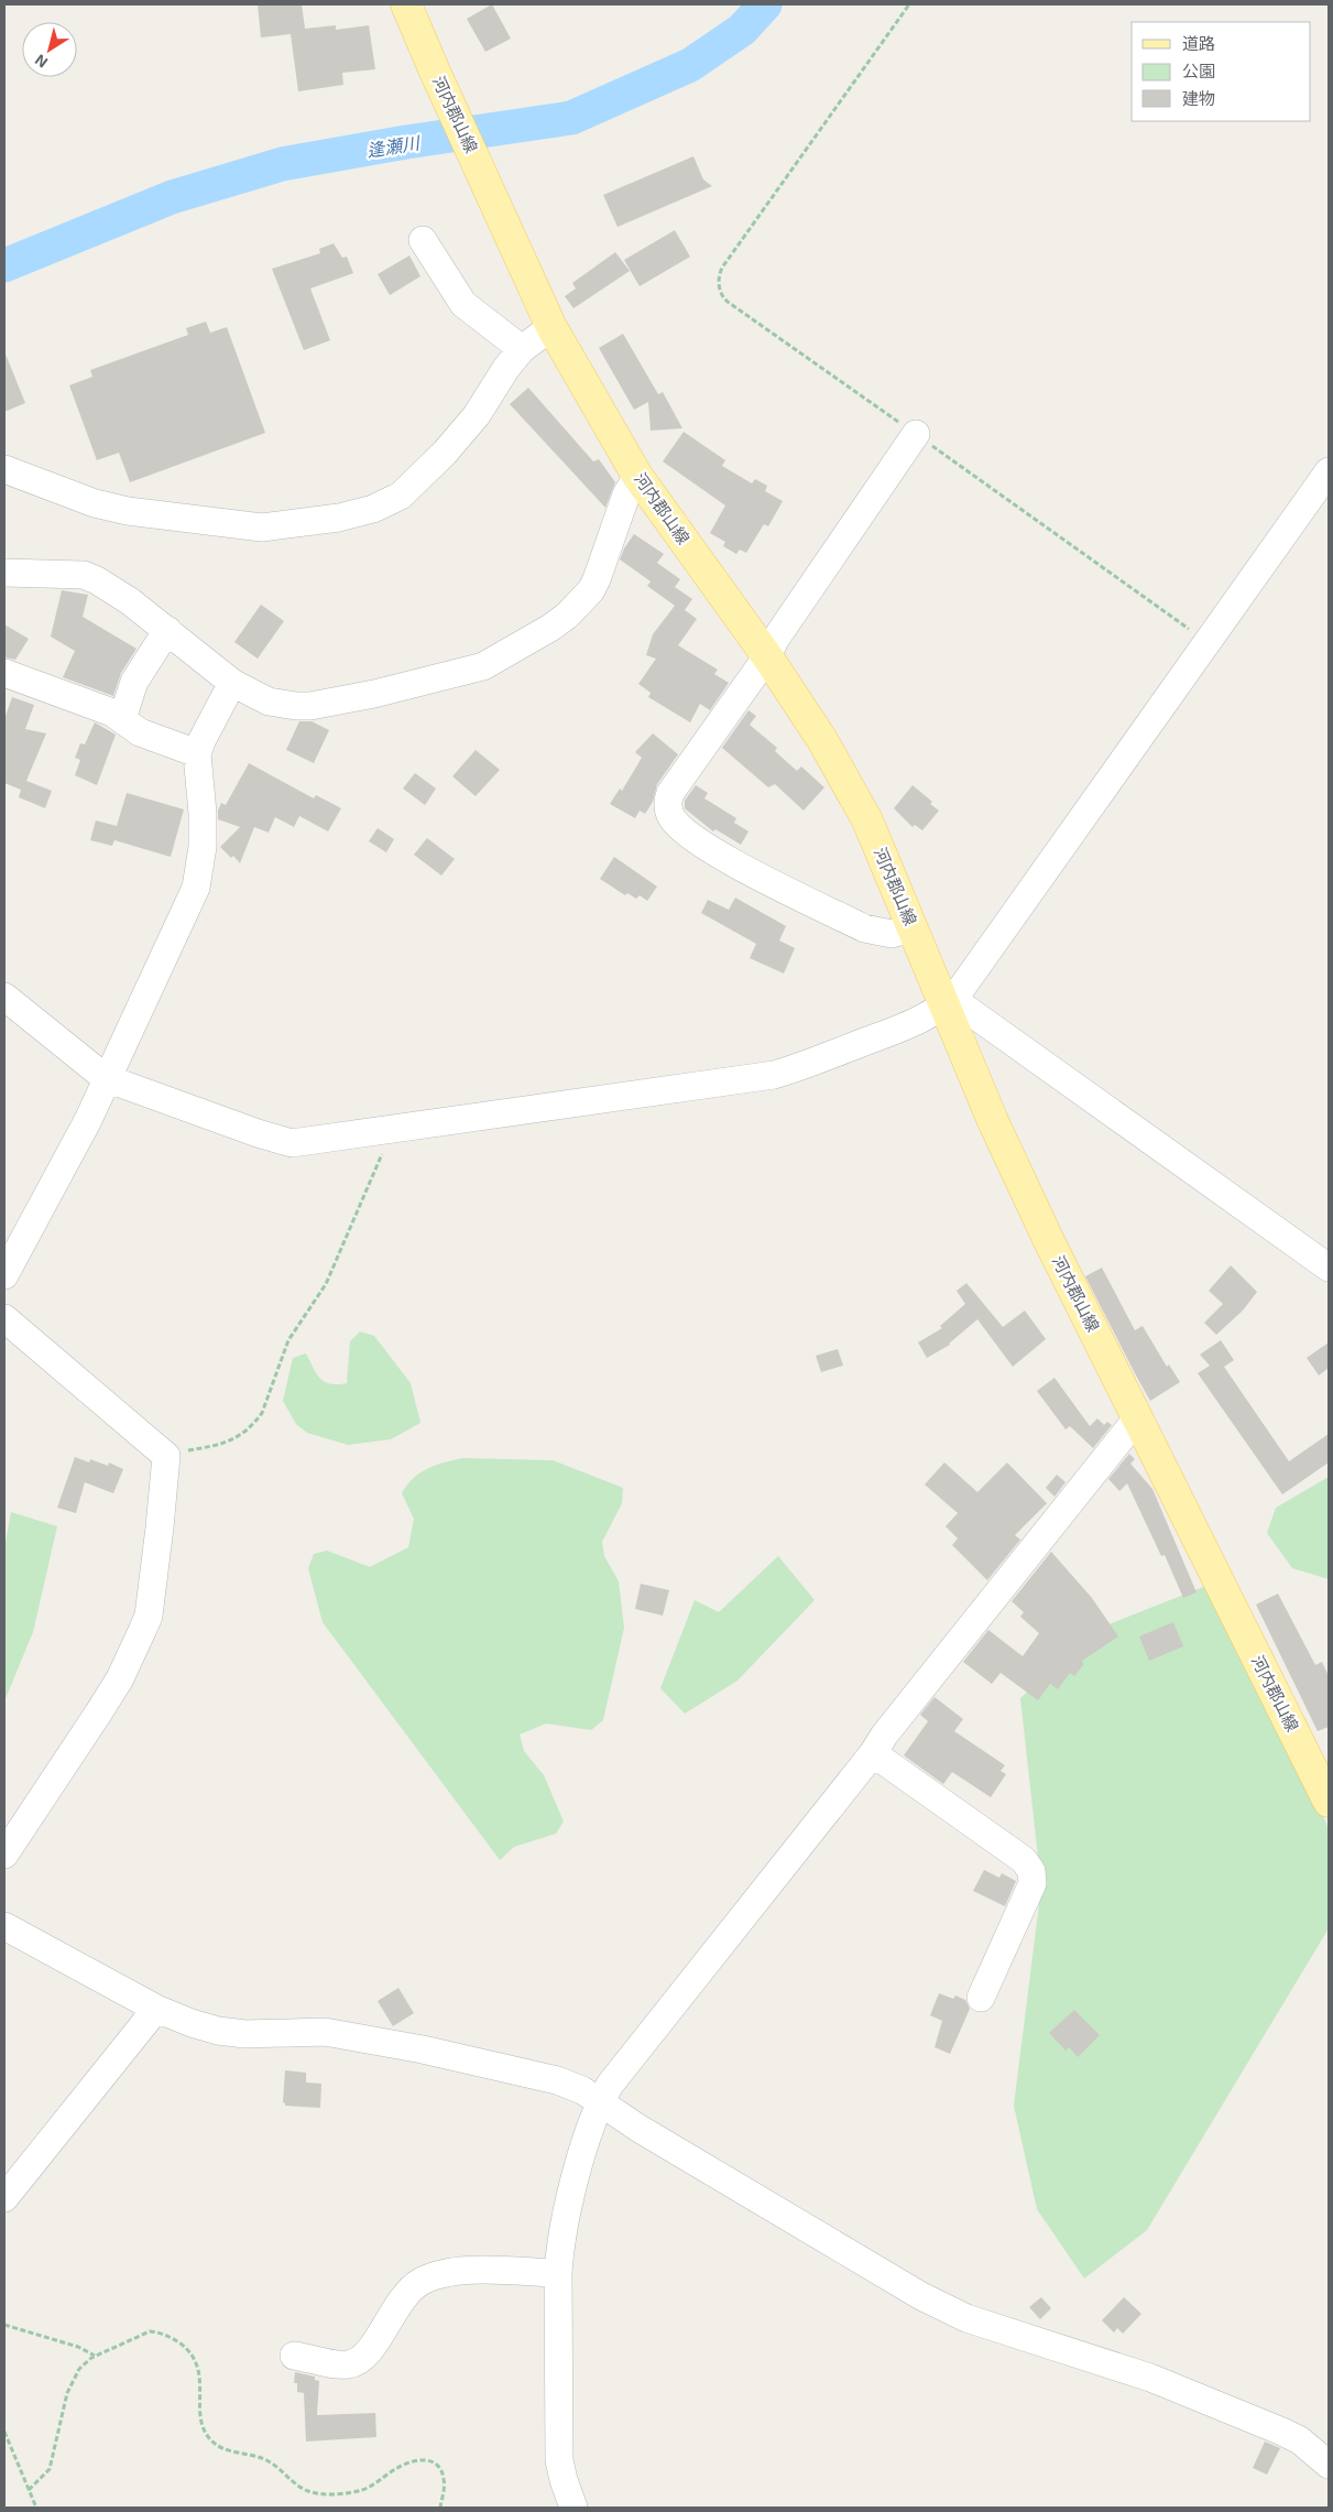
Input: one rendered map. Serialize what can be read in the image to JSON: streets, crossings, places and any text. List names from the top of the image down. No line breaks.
{"streets":{"main road":["河内郡山線"]},"water":["逢瀬川"],"legend":["道路","公園","建物"],"north":"bottom left"}
